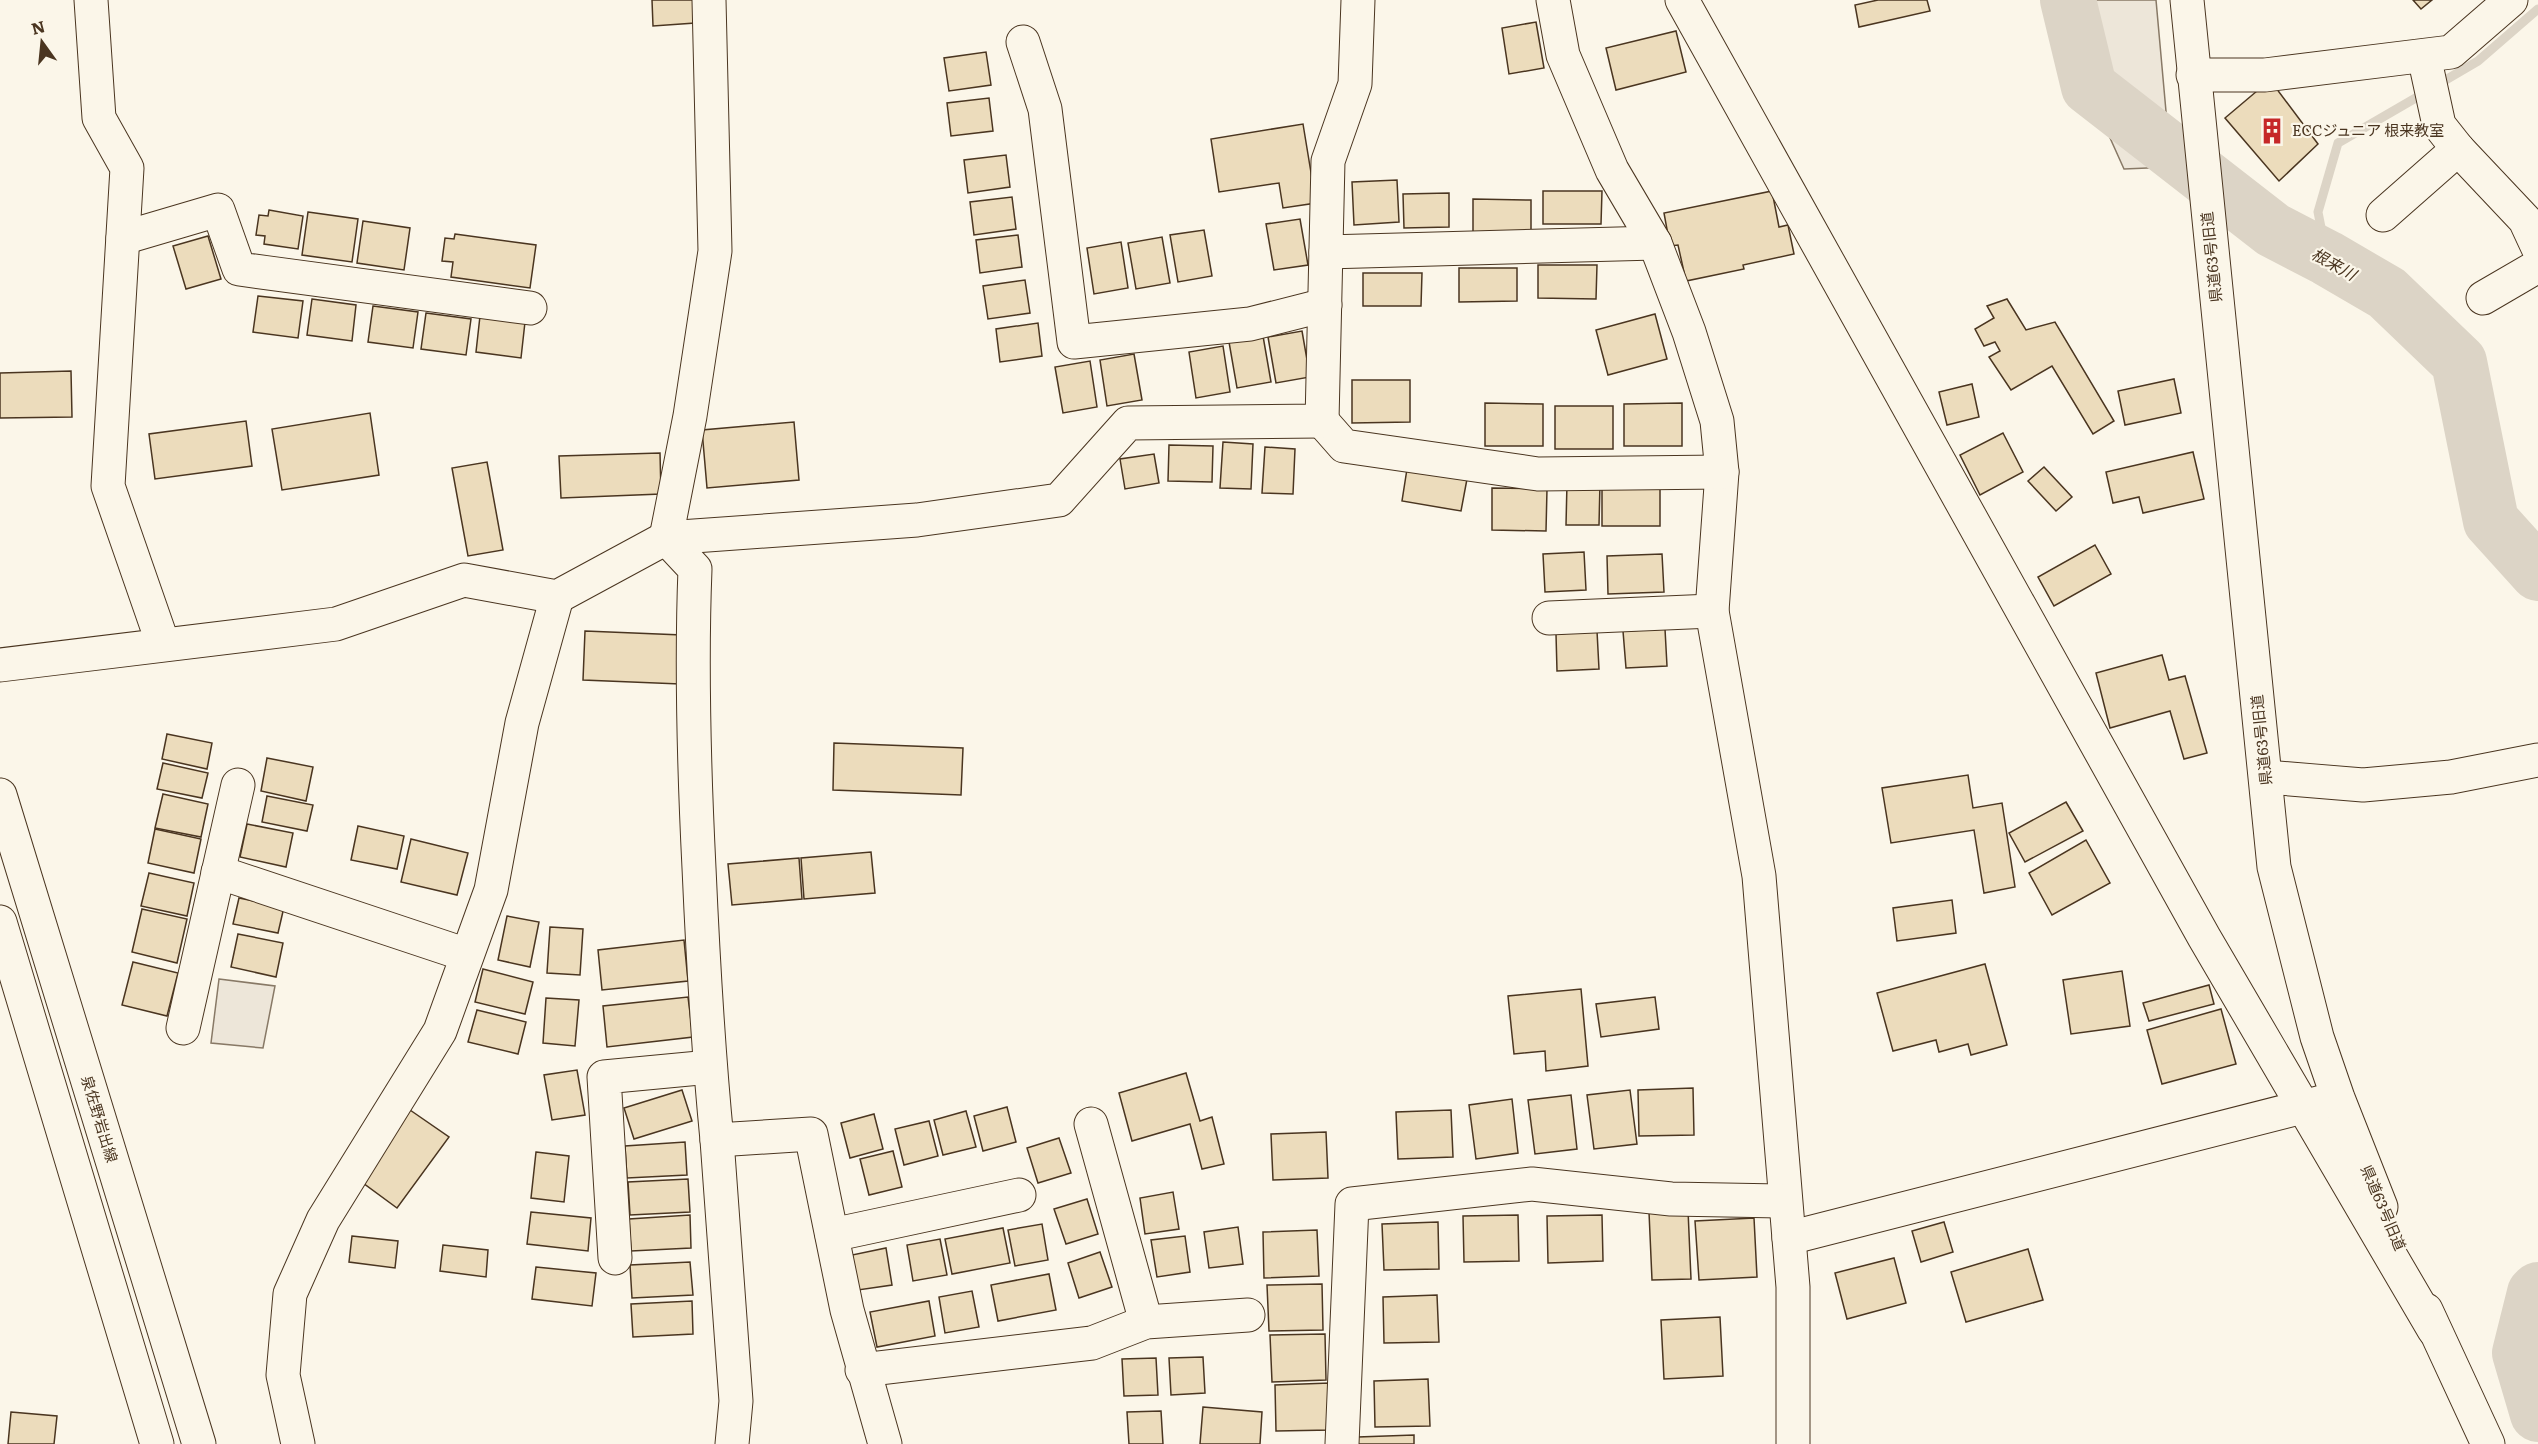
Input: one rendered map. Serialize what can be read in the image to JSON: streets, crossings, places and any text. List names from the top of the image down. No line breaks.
{"streets":{"street":["県道63号旧道","泉佐野岩出線"]},"water":["根来川"],"places":{"building":["ECCジュニア 根来教室"]},"north":"top"}
